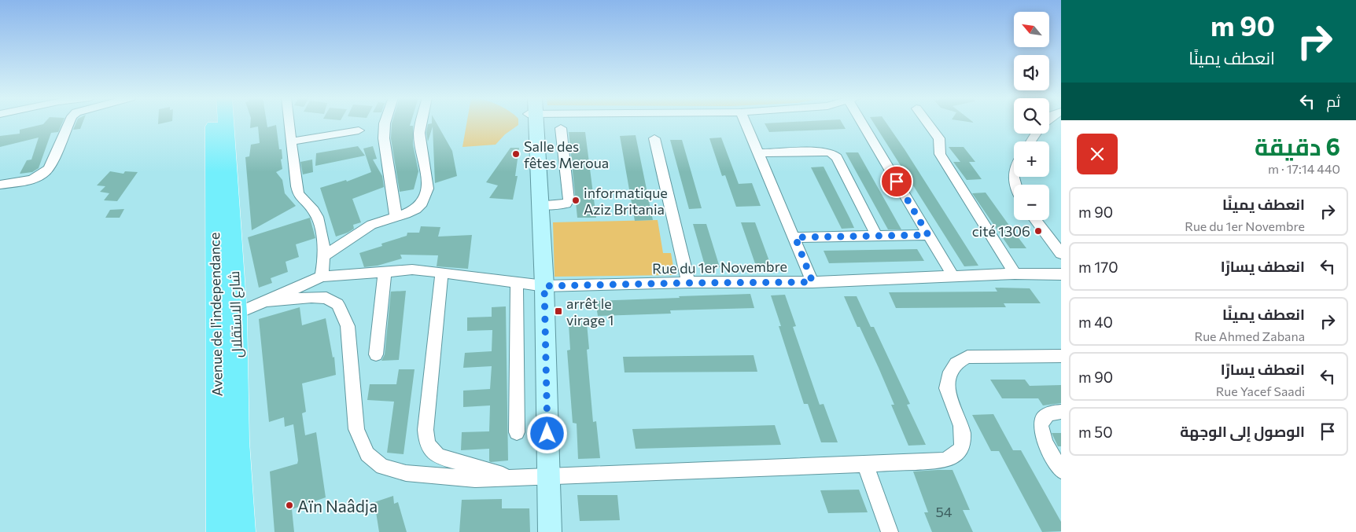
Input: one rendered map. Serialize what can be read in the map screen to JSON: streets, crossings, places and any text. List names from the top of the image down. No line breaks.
{"streets":{"main road":["Avenue de l'independance","شارع الاستقلال"],"street":["Rue du 1er Novembre"]},"crossings":[["Rue du 1er Novembre","شارع الاستقلال"]],"places":{"other":["Salle des fêtes Meroua","informatique Aziz Britania","cité 1306","Aïn Naâdja"],"transit":["arrêt le virage 1"]},"house_numbers":["54"],"north":"top left","page":{"turn":["90 m","انعطف يمينًا"],"map_buttons":["+","−"],"then":"ثم","heading":["6 دقيقة","440 m · 17:14"],"list":[{"name":"انعطف يمينًا","note":"Rue du 1er Novembre","value":"90 m"},{"name":"انعطف يسارًا","value":"170 m"},{"name":"انعطف يمينًا","note":"Rue Ahmed Zabana","value":"40 m"},{"name":"انعطف يسارًا","note":"Rue Yacef Saadi","value":"90 m"},{"name":"الوصول إلى الوجهة","value":"50 m"}]}}
